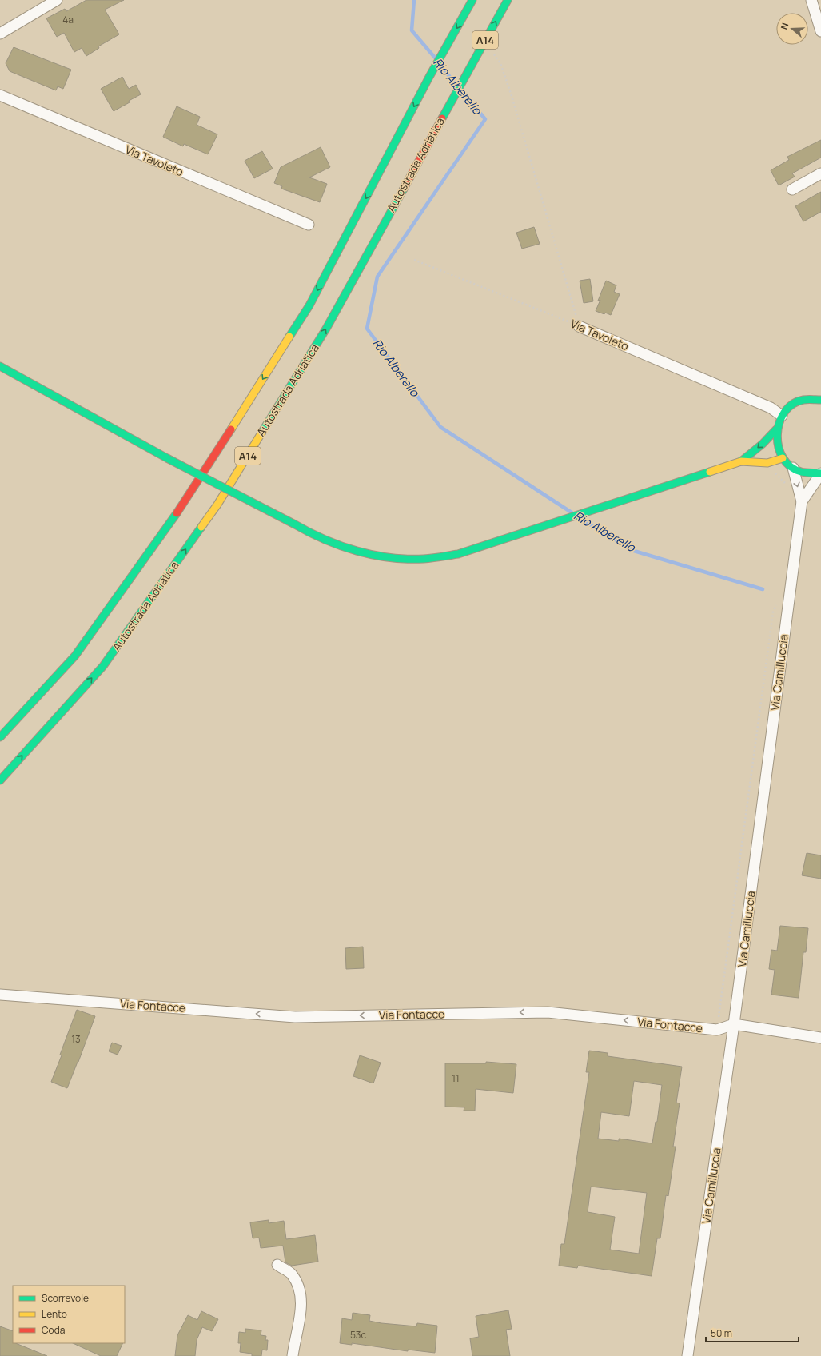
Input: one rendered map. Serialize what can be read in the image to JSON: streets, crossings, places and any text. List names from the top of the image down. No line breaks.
{"streets":{"main road":["A14","Autostrada Adriatica"],"street":["Via Tavoleto","Via Camilluccia","Via Fontacce"]},"crossings":[["Via Camilluccia","Via Fontacce"]],"one_way":["Via Fontacce"],"water":["Rio Alberello"],"house_numbers":["4a","13","11","53c"],"legend":["Scorrevole","Lento","Coda"],"scale_bar":"50 m","north":"left"}
